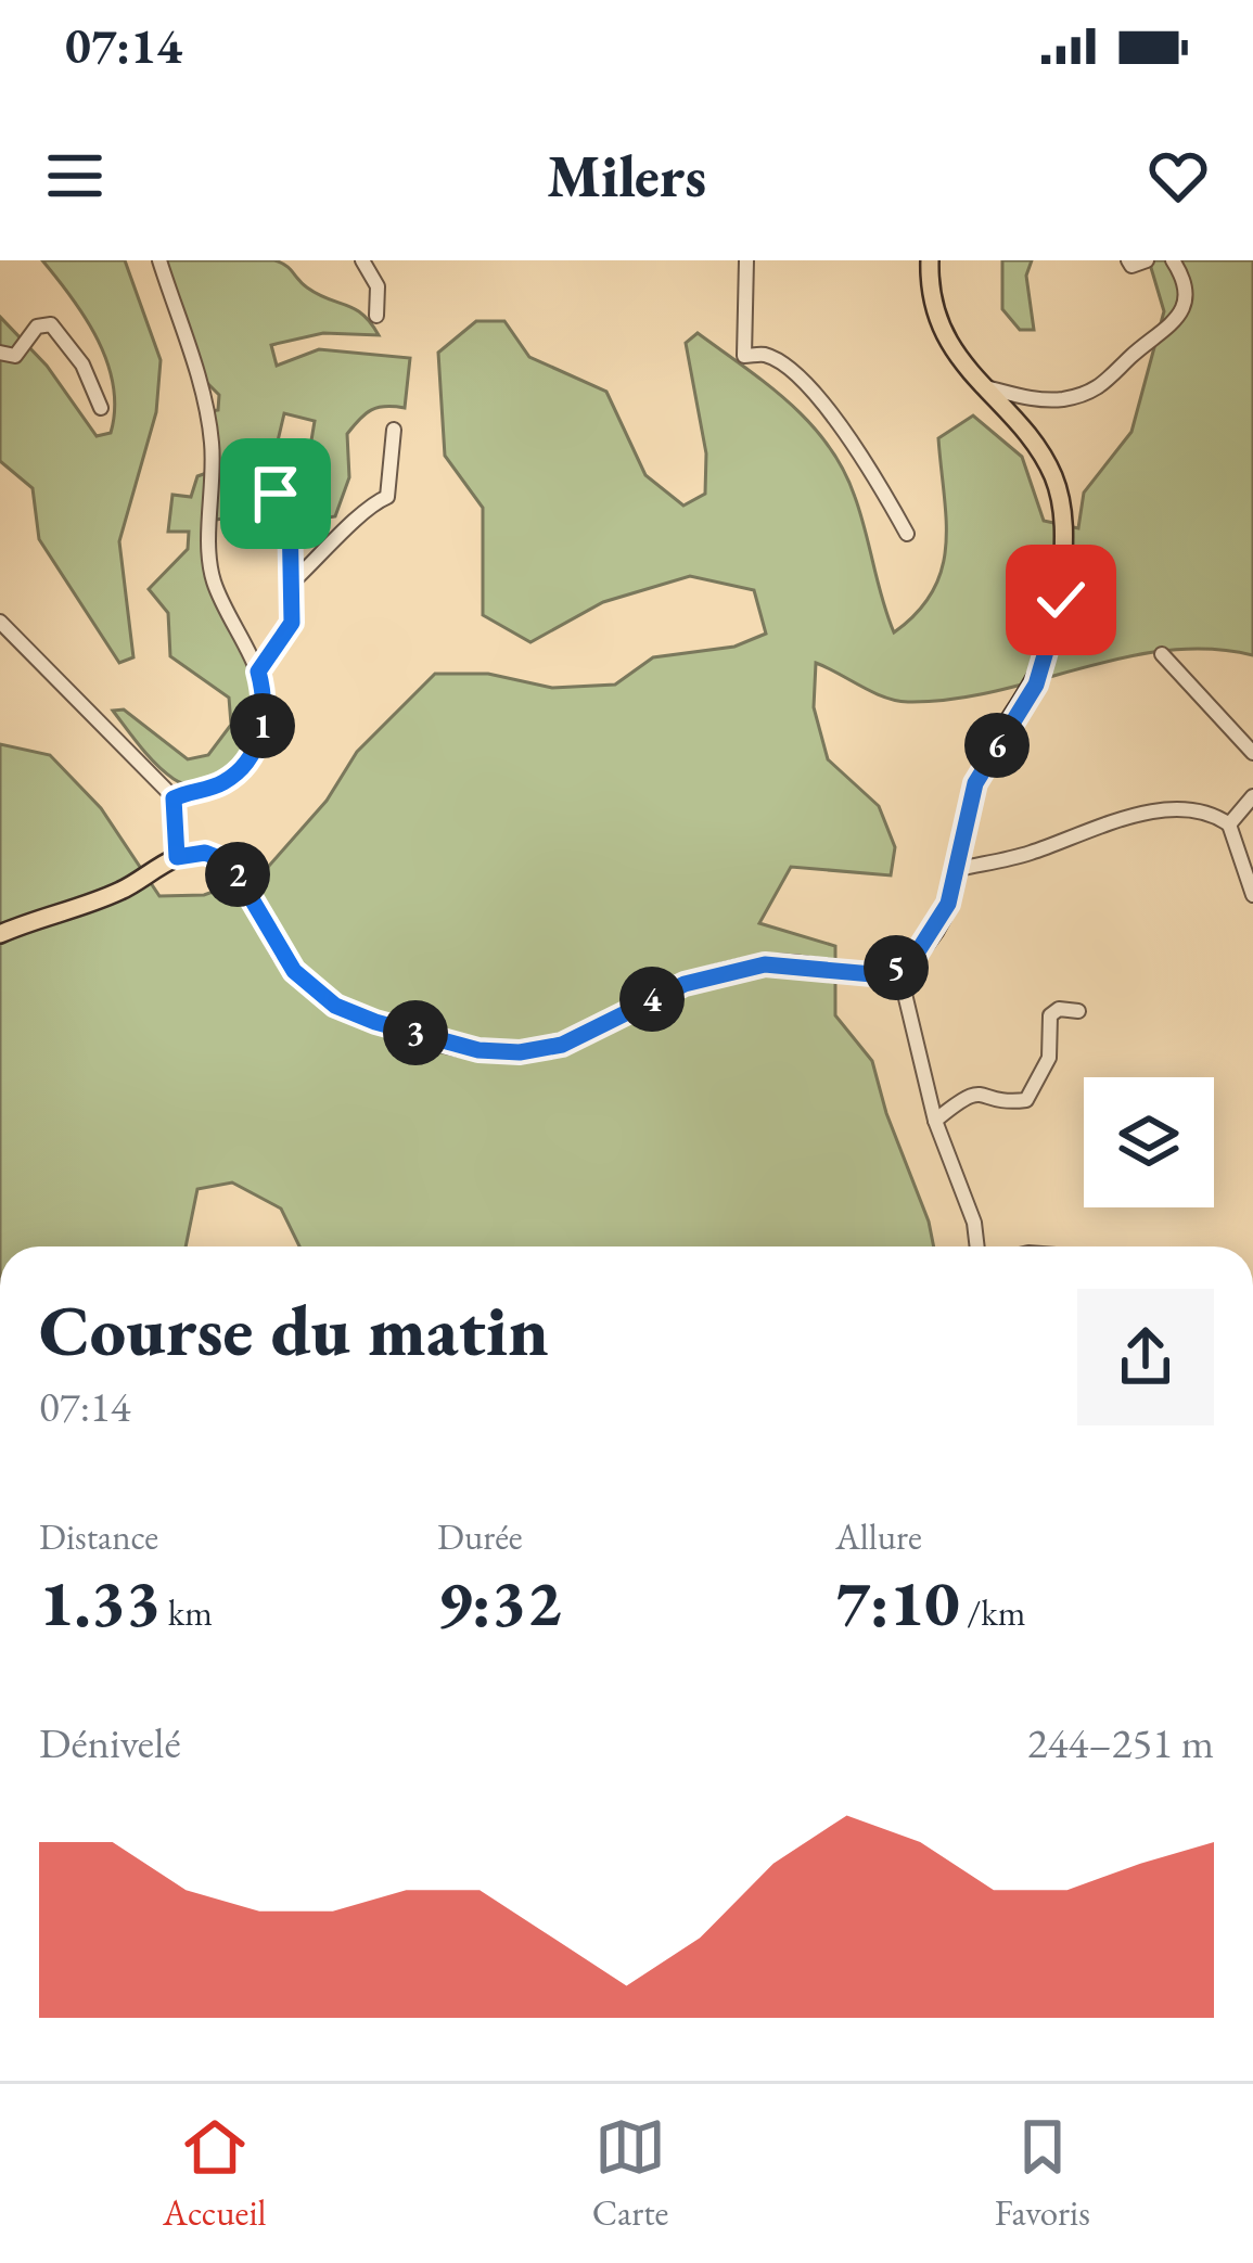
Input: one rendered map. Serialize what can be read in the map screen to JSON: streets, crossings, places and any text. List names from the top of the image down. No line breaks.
{"page":{"status":"07:14","header":"Milers","pins":["1","6","2","5","4","3"],"heading":["Course du matin","07:14"],"stats":[["Distance","1.33 km"],["Durée","9:32"],["Allure","7:10 /km"]],"chart":["Dénivelé","244–251 m"],"tabs":["Accueil","Carte","Favoris"]}}
